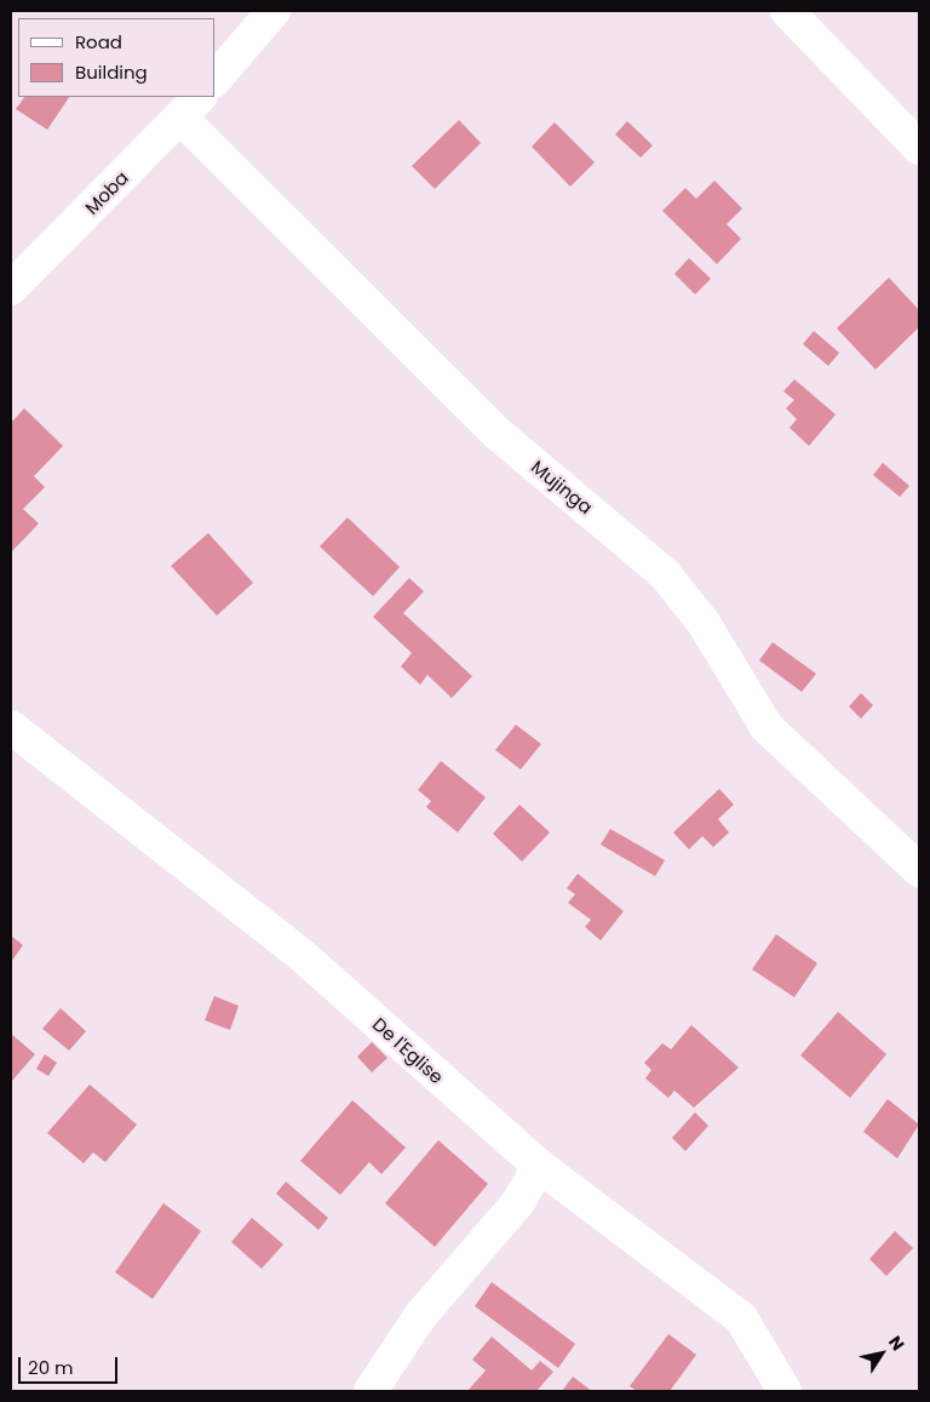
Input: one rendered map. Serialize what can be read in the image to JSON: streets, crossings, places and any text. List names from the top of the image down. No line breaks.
{"streets":{"street":["Moba","Mujinga","De l'Eglise"]},"crossings":[["Moba","Mujinga"]],"legend":["Road","Building"],"scale_bar":"20 m","north":"top right"}
